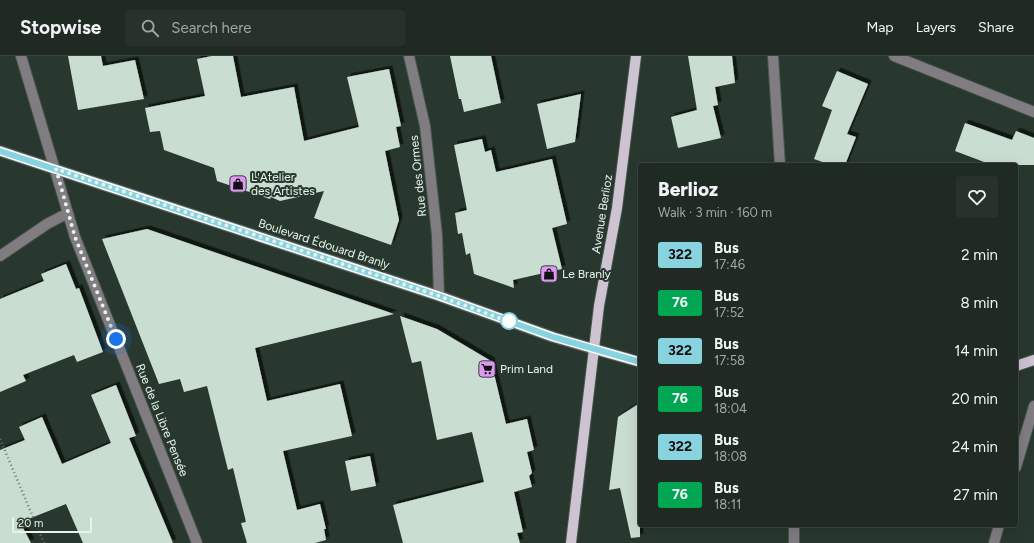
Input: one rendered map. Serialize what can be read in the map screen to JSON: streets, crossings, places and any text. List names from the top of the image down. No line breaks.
{"streets":{"main road":["Avenue Berlioz","Boulevard Édouard Branly"],"street":["Rue des Ormes","Rue de la Libre Pensée"]},"crossings":[["Rue des Ormes","Boulevard Édouard Branly"],["Avenue Berlioz","Boulevard Édouard Branly"],["Boulevard Édouard Branly","Rue de la Libre Pensée"]],"places":{"shop":["L'Atelier des Artistes","Le Branly"],"supermarket":["Prim Land"]},"lines":["bus line 322"],"scale_bar":"20 m","page":{"header":"Stopwise","search":"Search here","nav":["Map","Layers","Share"],"heading":["Berlioz","Walk · 3 min · 160 m"],"list":[{"mark":"322","name":"Bus","note":"17:46","value":"2 min"},{"mark":"76","name":"Bus","note":"17:52","value":"8 min"},{"mark":"322","name":"Bus","note":"17:58","value":"14 min"},{"mark":"76","name":"Bus","note":"18:04","value":"20 min"},{"mark":"322","name":"Bus","note":"18:08","value":"24 min"},{"mark":"76","name":"Bus","note":"18:11","value":"27 min"}],"scale":"20 m"}}
